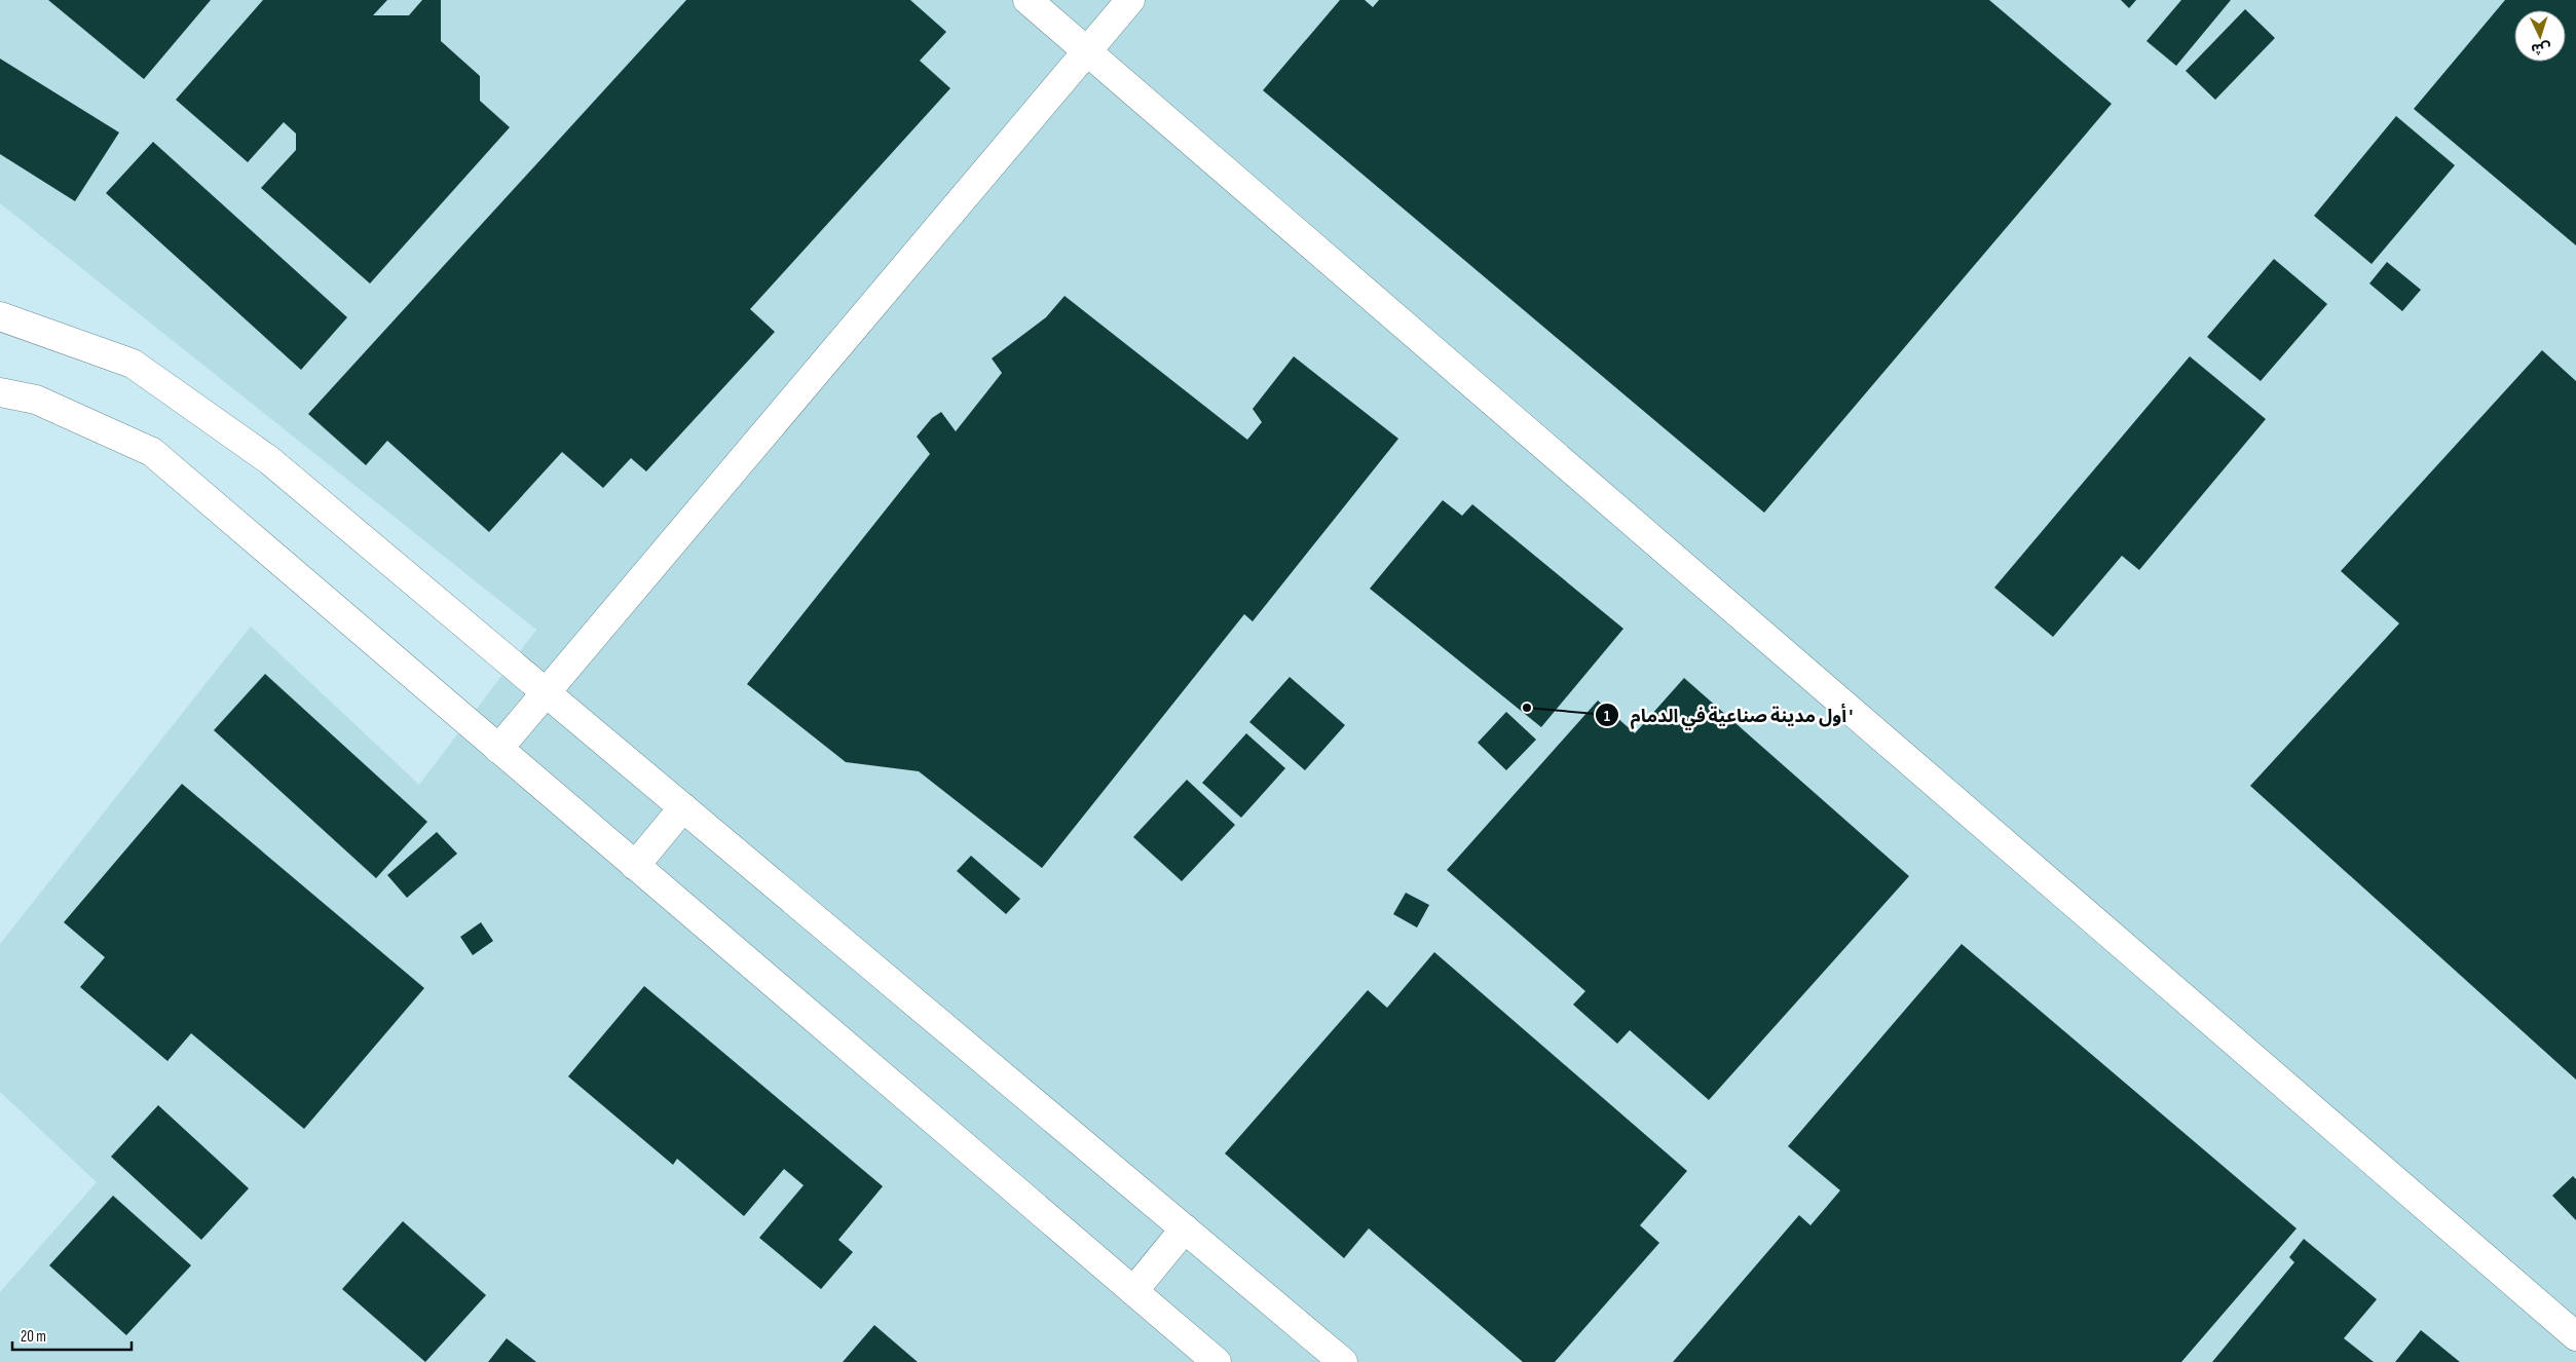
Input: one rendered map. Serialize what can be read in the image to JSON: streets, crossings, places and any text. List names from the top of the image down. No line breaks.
{"places":["أول مدينة صناعية في الدمام '"],"scale_bar":"20 m","north":"bottom"}
